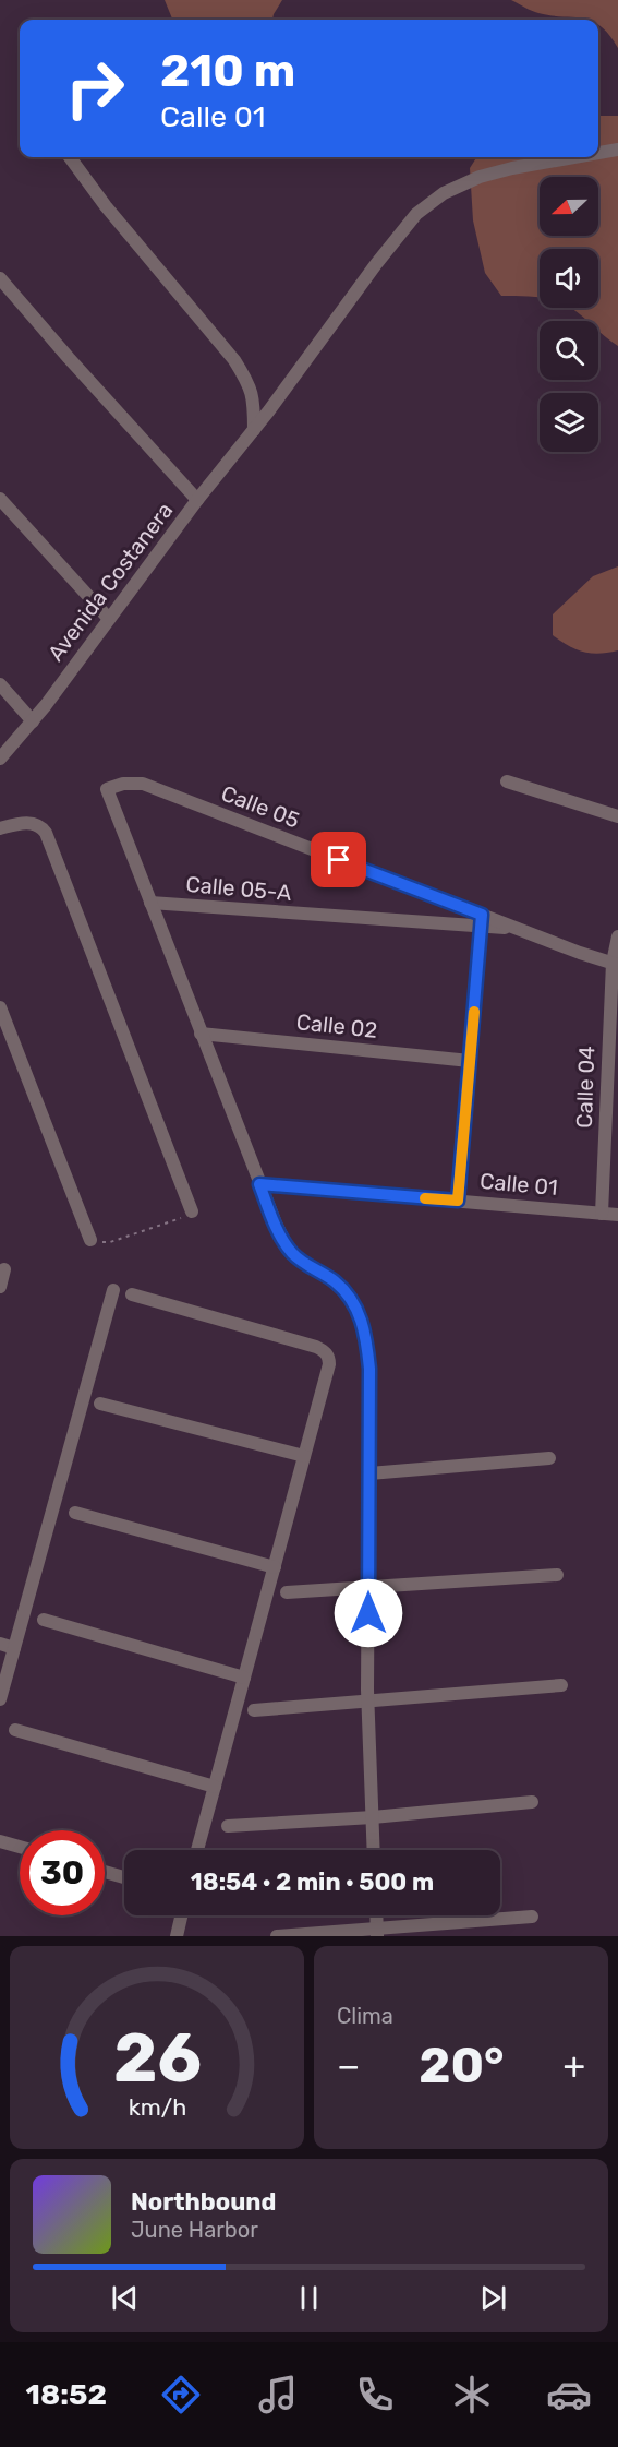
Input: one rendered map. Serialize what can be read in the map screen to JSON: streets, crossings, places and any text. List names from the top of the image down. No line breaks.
{"streets":{"street":["Avenida Costanera","Calle 05","Calle 05-A","Calle 02","Calle 04","Calle 01"]},"crossings":[["Calle 05","Calle 05-A"],["Calle 05","Calle 04"],["Calle 04","Calle 01"]],"north":"left","page":{"turn":["210 m","Calle 01"],"limit":"30","trip":"18:54 · 2 min · 500 m","tile":"Clima","heat":["−","20°","+"],"song":["Northbound","June Harbor"],"tabs":"18:52","gauge":["26","km/h"]}}
